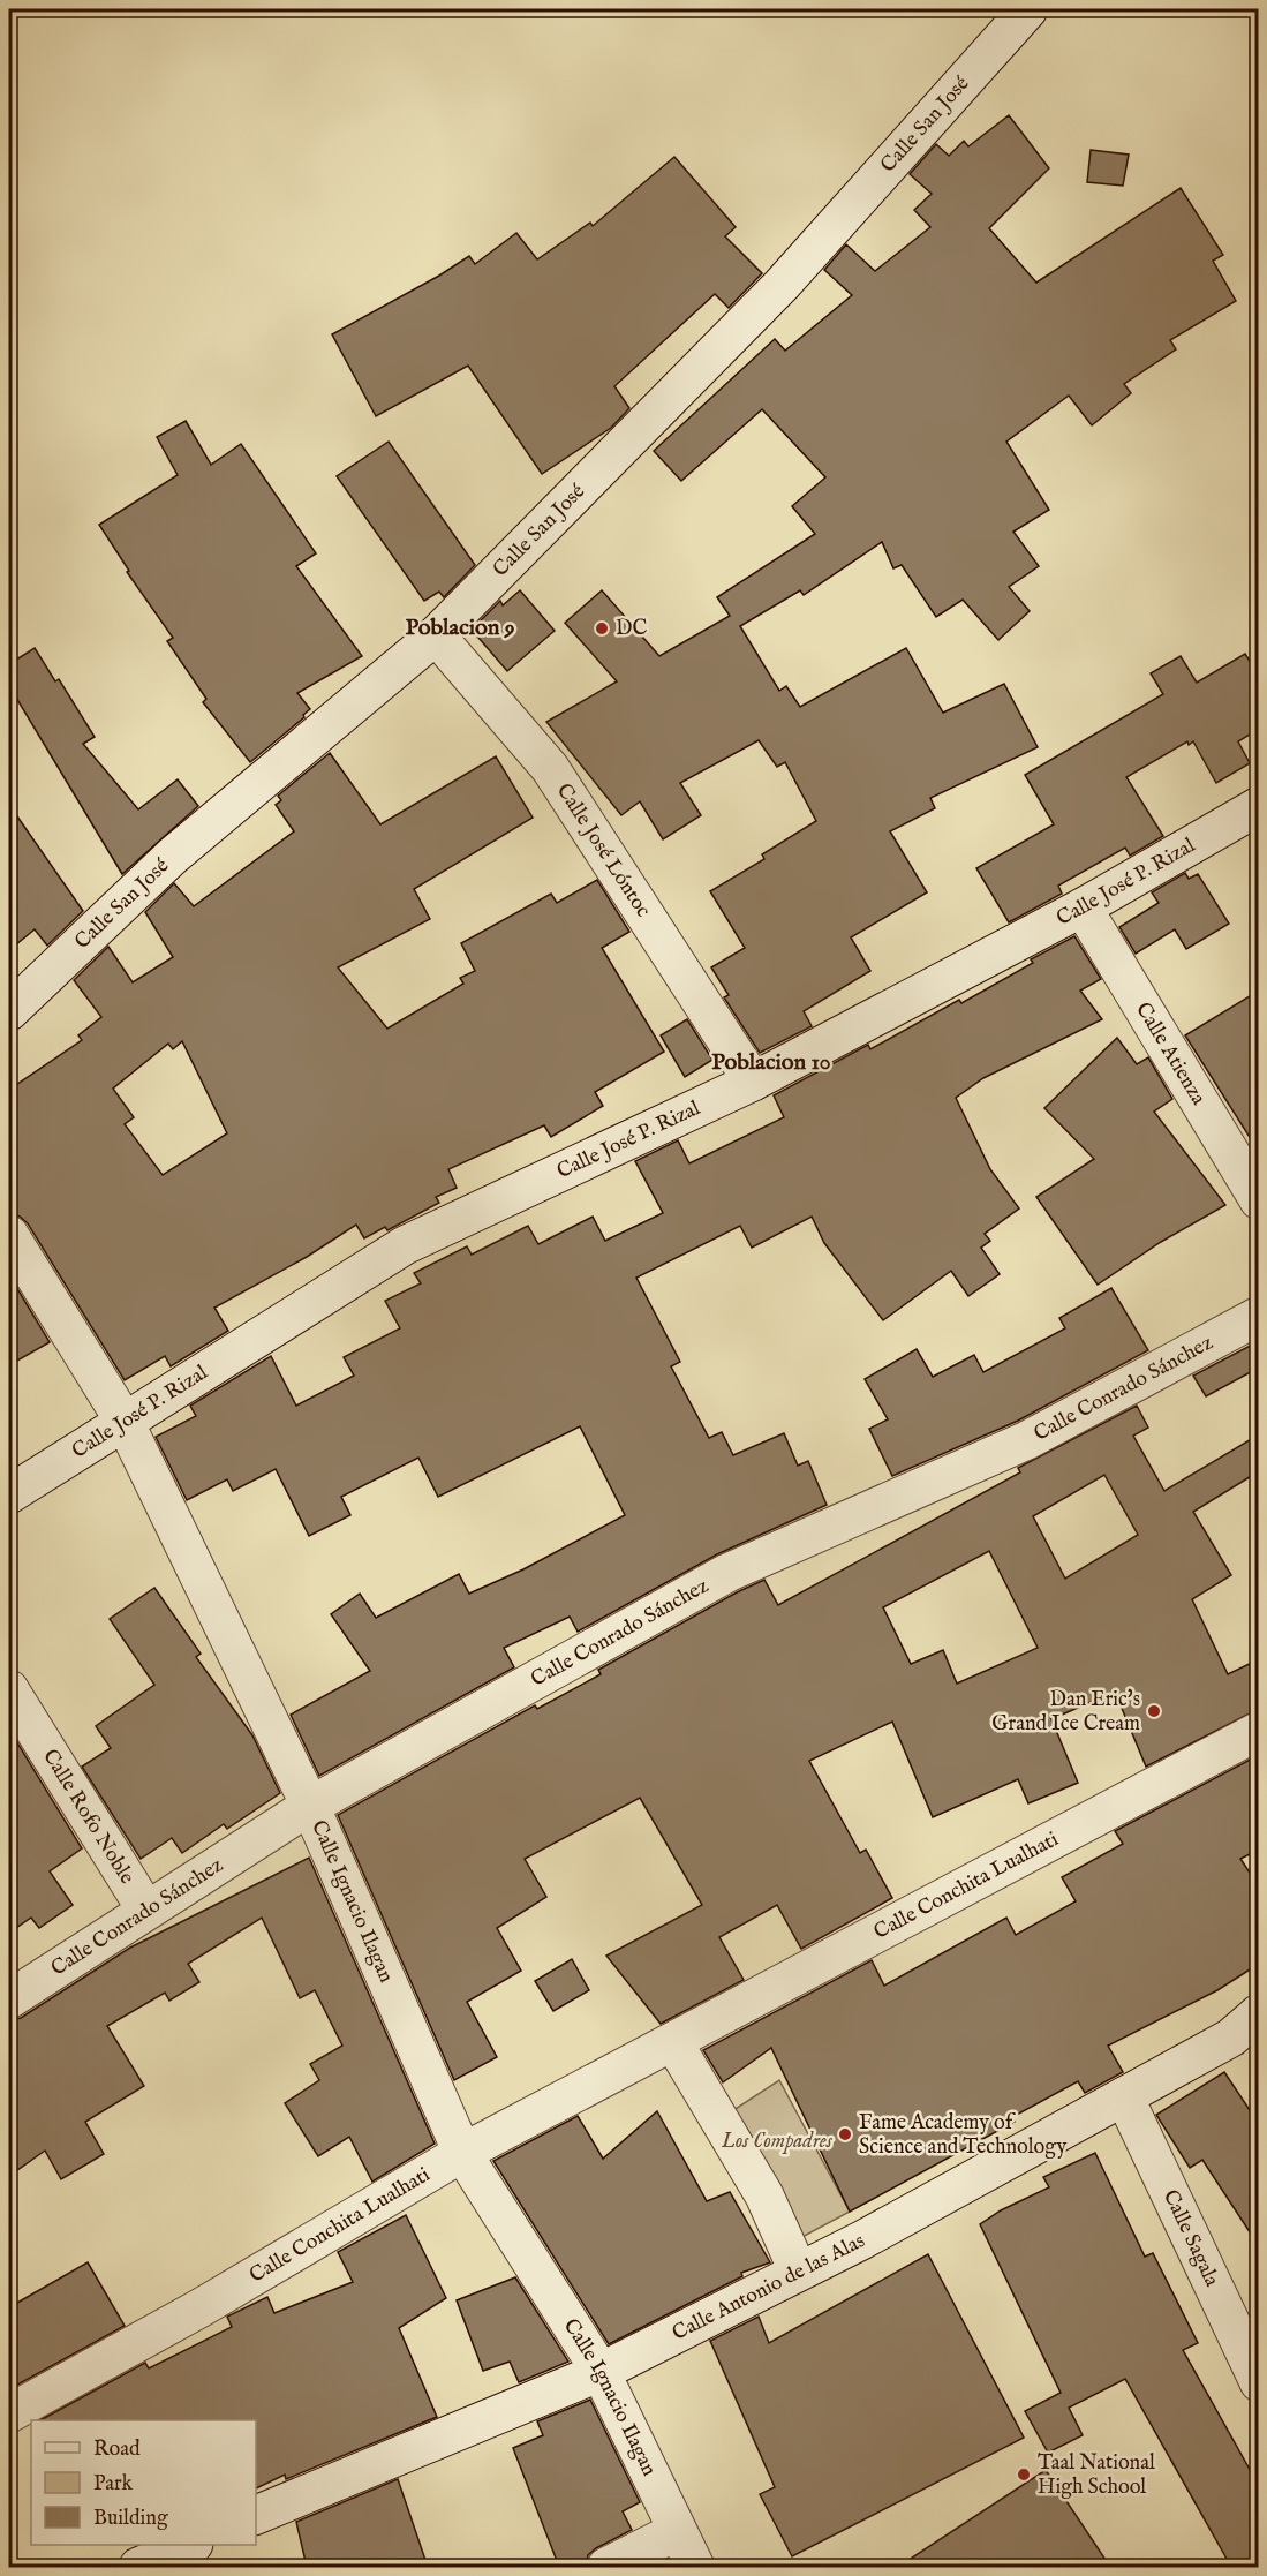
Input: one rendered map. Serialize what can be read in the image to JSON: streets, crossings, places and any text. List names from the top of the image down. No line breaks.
{"streets":{"street":["Calle San José","Calle José Lóntoc","Calle José P. Rizal","Calle Atienza","Calle Conrado Sánchez","Calle Rofo Noble","Calle Conchita Lualhati","Calle Ignacio Ilagan","Calle Sagala","Calle Antonio de las Alas"]},"crossings":[["Calle San José","Calle José Lóntoc"],["Calle José Lóntoc","Calle José P. Rizal"],["Calle José P. Rizal","Calle Atienza"],["Calle José P. Rizal","Calle Ignacio Ilagan"],["Calle Conrado Sánchez","Calle Rofo Noble"],["Calle Conrado Sánchez","Calle Ignacio Ilagan"],["Calle Conchita Lualhati","Calle Ignacio Ilagan"],["Calle Ignacio Ilagan","Calle Antonio de las Alas"],["Calle Sagala","Calle Antonio de las Alas"]],"districts":["Poblacion 9","Poblacion 10"],"parks":["Los Compadres"],"places":["DC","Dan Eric's Grand Ice Cream","Fame Academy of Science and Technology","Taal National High School"],"legend":["Road","Park","Building"]}
